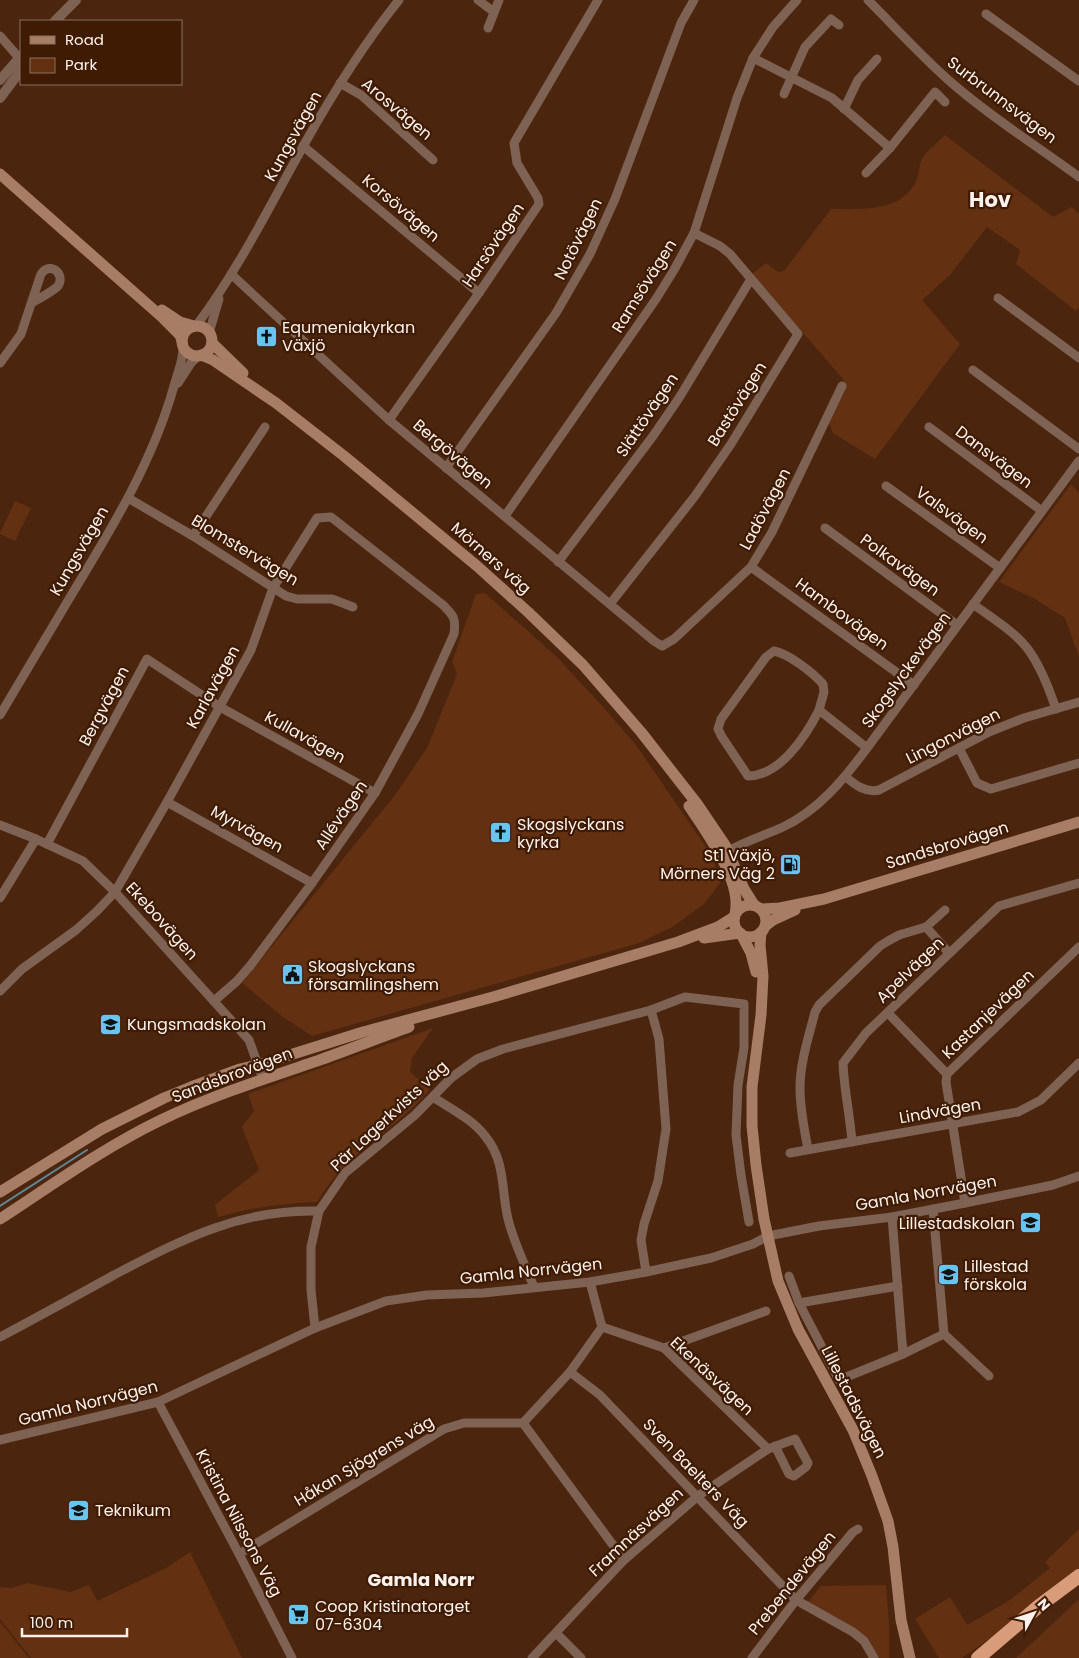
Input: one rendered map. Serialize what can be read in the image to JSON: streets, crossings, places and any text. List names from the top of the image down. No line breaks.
{"streets":{"main road":["Mörners väg","Sandsbrovägen","Lillestadsvägen"],"street":["Surbrunnsvägen","Arosvägen","Kungsvägen","Korsövägen","Notövägen","Harsövägen","Ramsövägen","Bastövägen","Slättövägen","Bergövägen","Dansvägen","Ladövägen","Valsvägen","Blomstervägen","Polkavägen","Hambovägen","Skogslyckevägen","Karlavägen","Bergvägen","Lingonvägen","Kullavägen","Allévägen","Myrvägen","Ekebovägen","Apelvägen","Kastanjevägen","Lindvägen","Pär Lagerkvists väg","Gamla Norrvägen","Ekenäsvägen","Håkan Sjögrens väg","Sven Baelters Väg","Kristina Nilssons Väg","Framnäsvägen","Prebendevägen"]},"crossings":[["Arosvägen","Kungsvägen"],["Kungsvägen","Korsövägen"],["Kungsvägen","Bergövägen"],["Kungsvägen","Blomstervägen"],["Kungsvägen","Mörners väg"],["Korsövägen","Harsövägen"],["Notövägen","Bergövägen"],["Harsövägen","Bergövägen"],["Ramsövägen","Bastövägen"],["Ramsövägen","Bergövägen"],["Bastövägen","Slättövägen"],["Bastövägen","Bergövägen"],["Slättövägen","Bergövägen"],["Bergövägen","Ladövägen"],["Dansvägen","Skogslyckevägen"],["Ladövägen","Hambovägen"],["Valsvägen","Skogslyckevägen"],["Blomstervägen","Karlavägen"],["Mörners väg","Skogslyckevägen"],["Mörners väg","Sandsbrovägen"],["Mörners väg","Lillestadsvägen"],["Polkavägen","Skogslyckevägen"],["Hambovägen","Skogslyckevägen"],["Skogslyckevägen","Lingonvägen"],["Karlavägen","Bergvägen"],["Karlavägen","Kullavägen"],["Karlavägen","Allévägen"],["Karlavägen","Myrvägen"],["Karlavägen","Ekebovägen"],["Bergvägen","Kullavägen"],["Bergvägen","Ekebovägen"],["Kullavägen","Allévägen"],["Allévägen","Myrvägen"],["Allévägen","Ekebovägen"],["Sandsbrovägen","Ekebovägen"],["Sandsbrovägen","Lillestadsvägen"],["Apelvägen","Lindvägen"],["Kastanjevägen","Lindvägen"],["Kastanjevägen","Gamla Norrvägen"],["Gamla Norrvägen","Lillestadsvägen"],["Gamla Norrvägen","Kristina Nilssons Väg"],["Ekenäsvägen","Framnäsvägen"],["Håkan Sjögrens väg","Kristina Nilssons Väg"],["Sven Baelters Väg","Framnäsvägen"],["Sven Baelters Väg","Prebendevägen"]],"districts":["Hov","Gamla Norr"],"places":{"church":["Equmeniakyrkan Växjö","Skogslyckans kyrka"],"fuel station":["St1 Växjö, Mörners Väg 2"],"public building":["Skogslyckans församlingshem"],"school or university":["Kungsmadskolan","Lillestadskolan","Lillestad förskola","Teknikum"],"supermarket":["Coop Kristinatorget 07-6304"]},"legend":["Road","Park"],"scale_bar":"100 m","north":"top right"}
